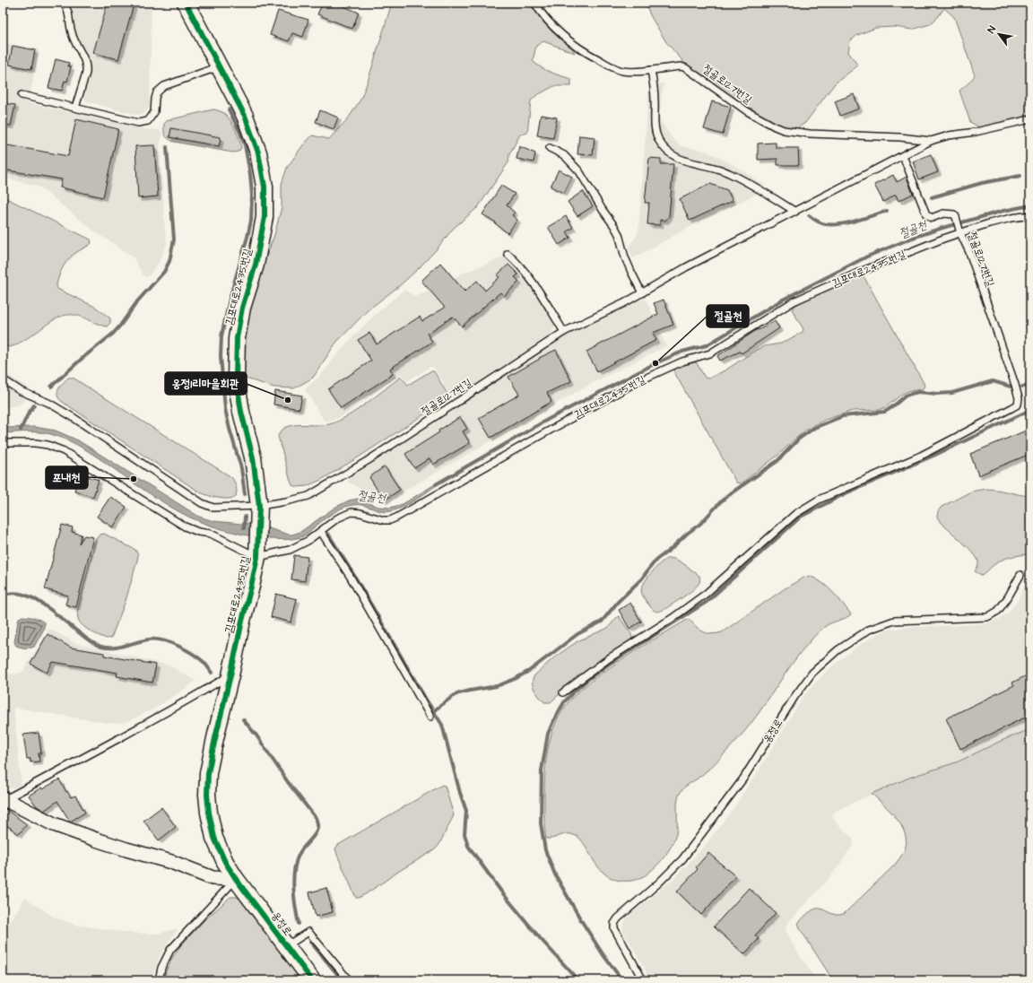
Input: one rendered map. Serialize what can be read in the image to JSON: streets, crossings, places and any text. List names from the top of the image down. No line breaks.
{"streets":{"street":["김포대로2435번길","옹정로"],"lane":["절골로127번길"]},"crossings":[["절골로127번길","김포대로2435번길"],["김포대로2435번길","옹정로"]],"water":["절골천"],"places":["절골천","옹정1리마을회관","포내천"],"north":"top left"}
